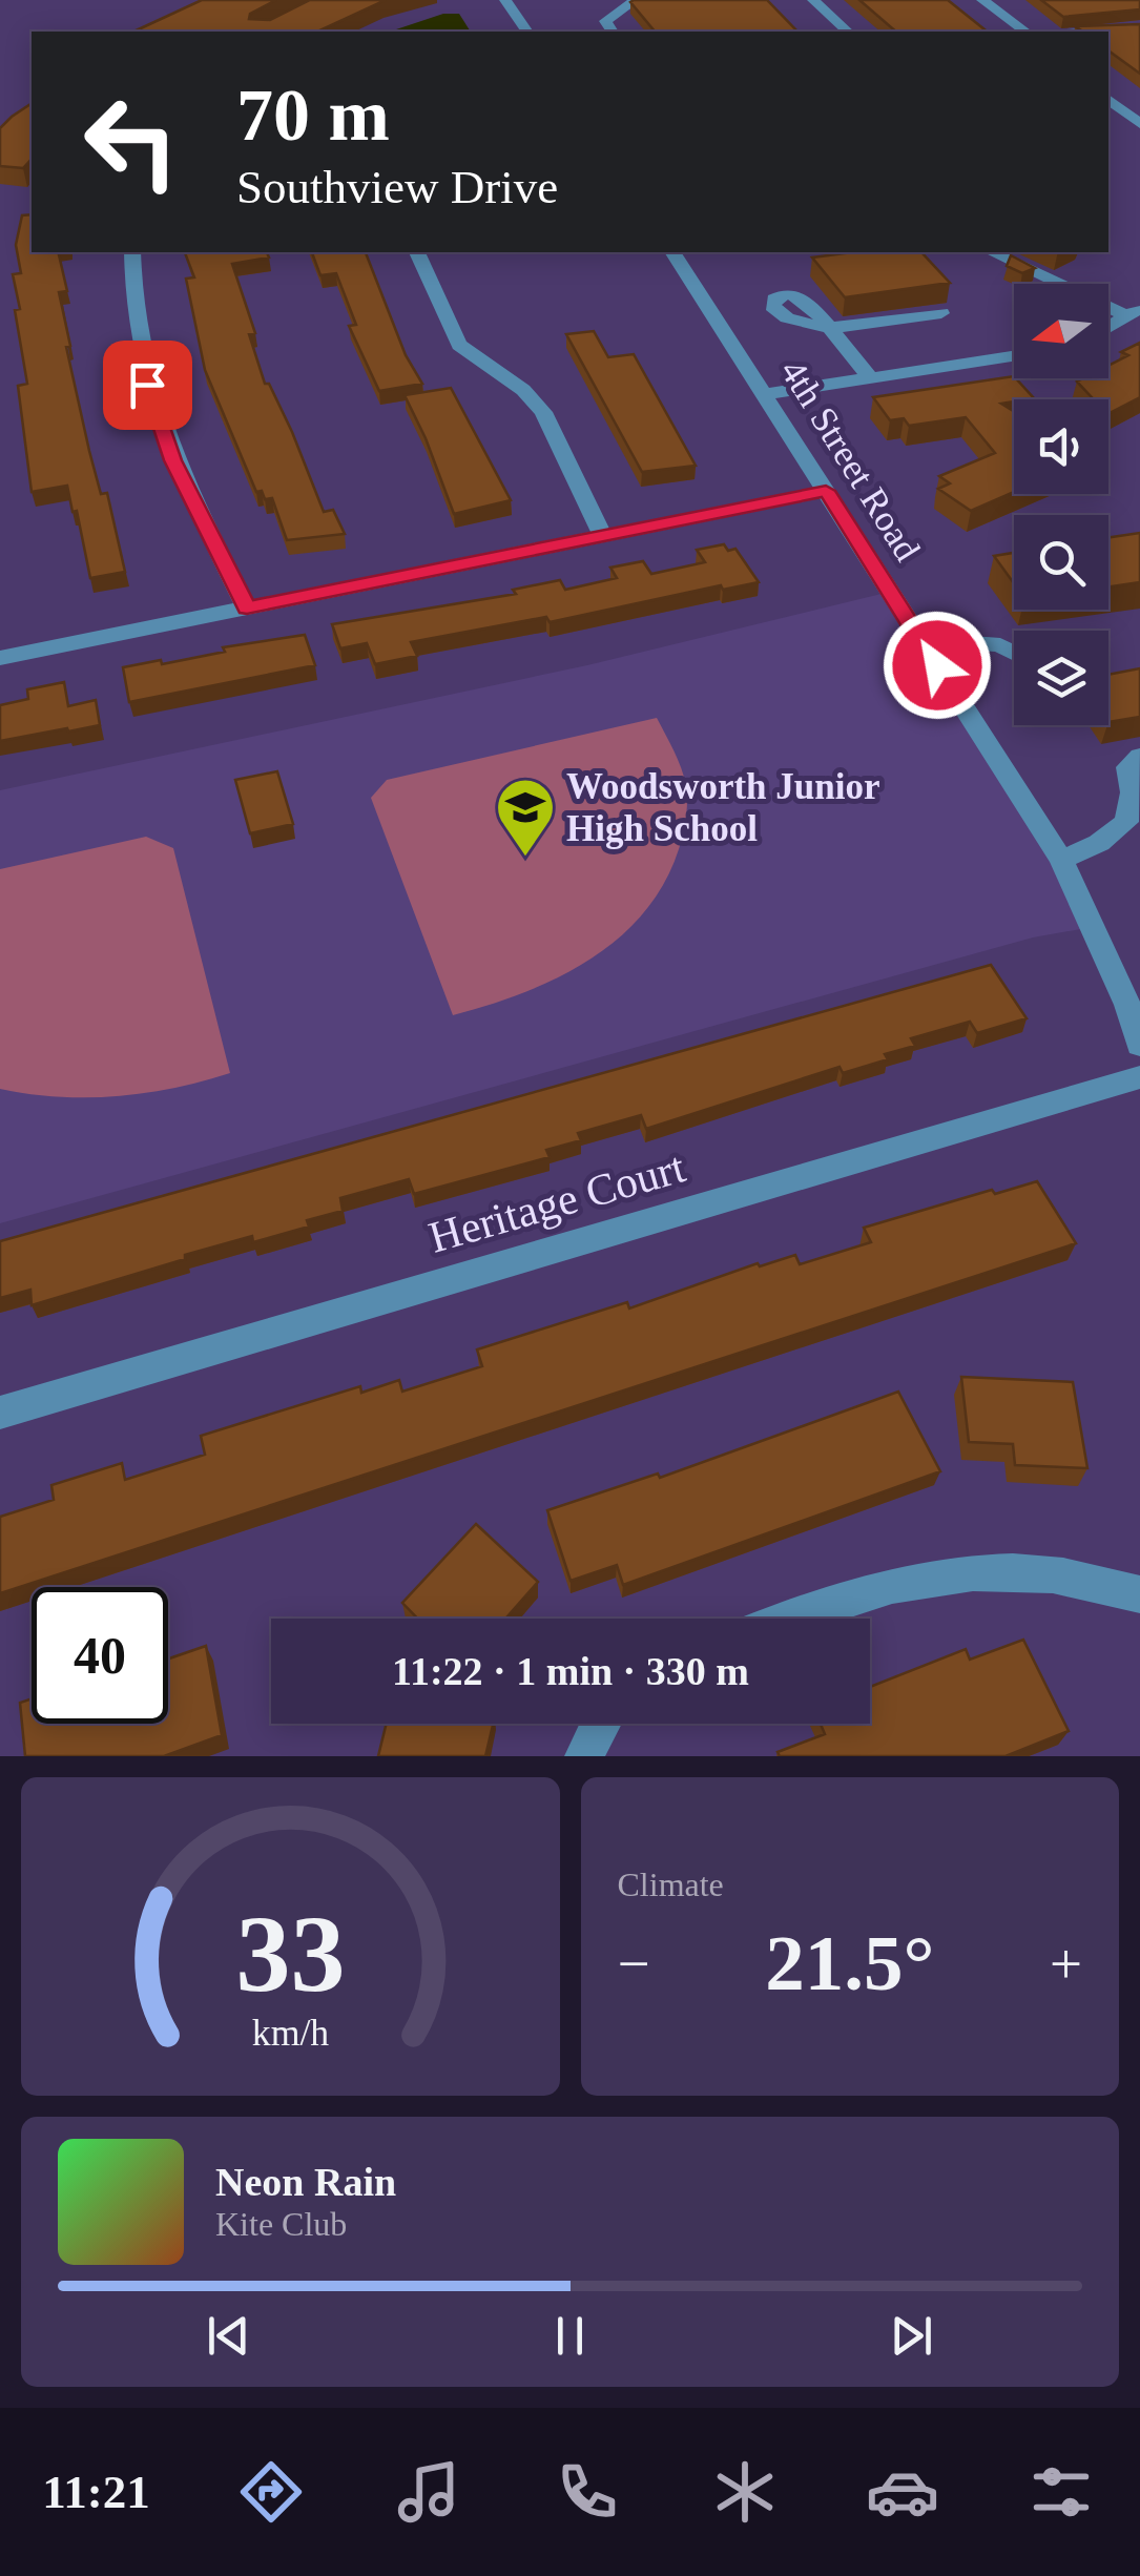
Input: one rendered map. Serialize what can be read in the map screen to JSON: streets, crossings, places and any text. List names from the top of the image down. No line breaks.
{"streets":{"street":["4th Street Road","Heritage Court"]},"places":{"school or university":["Woodsworth Junior High School"]},"north":"left","page":{"turn":["70 m","Southview Drive"],"limit":"40","trip":"11:22 · 1 min · 330 m","tile":"Climate","heat":["−","21.5°","+"],"song":["Neon Rain","Kite Club"],"tabs":"11:21","gauge":["33","km/h"]}}
